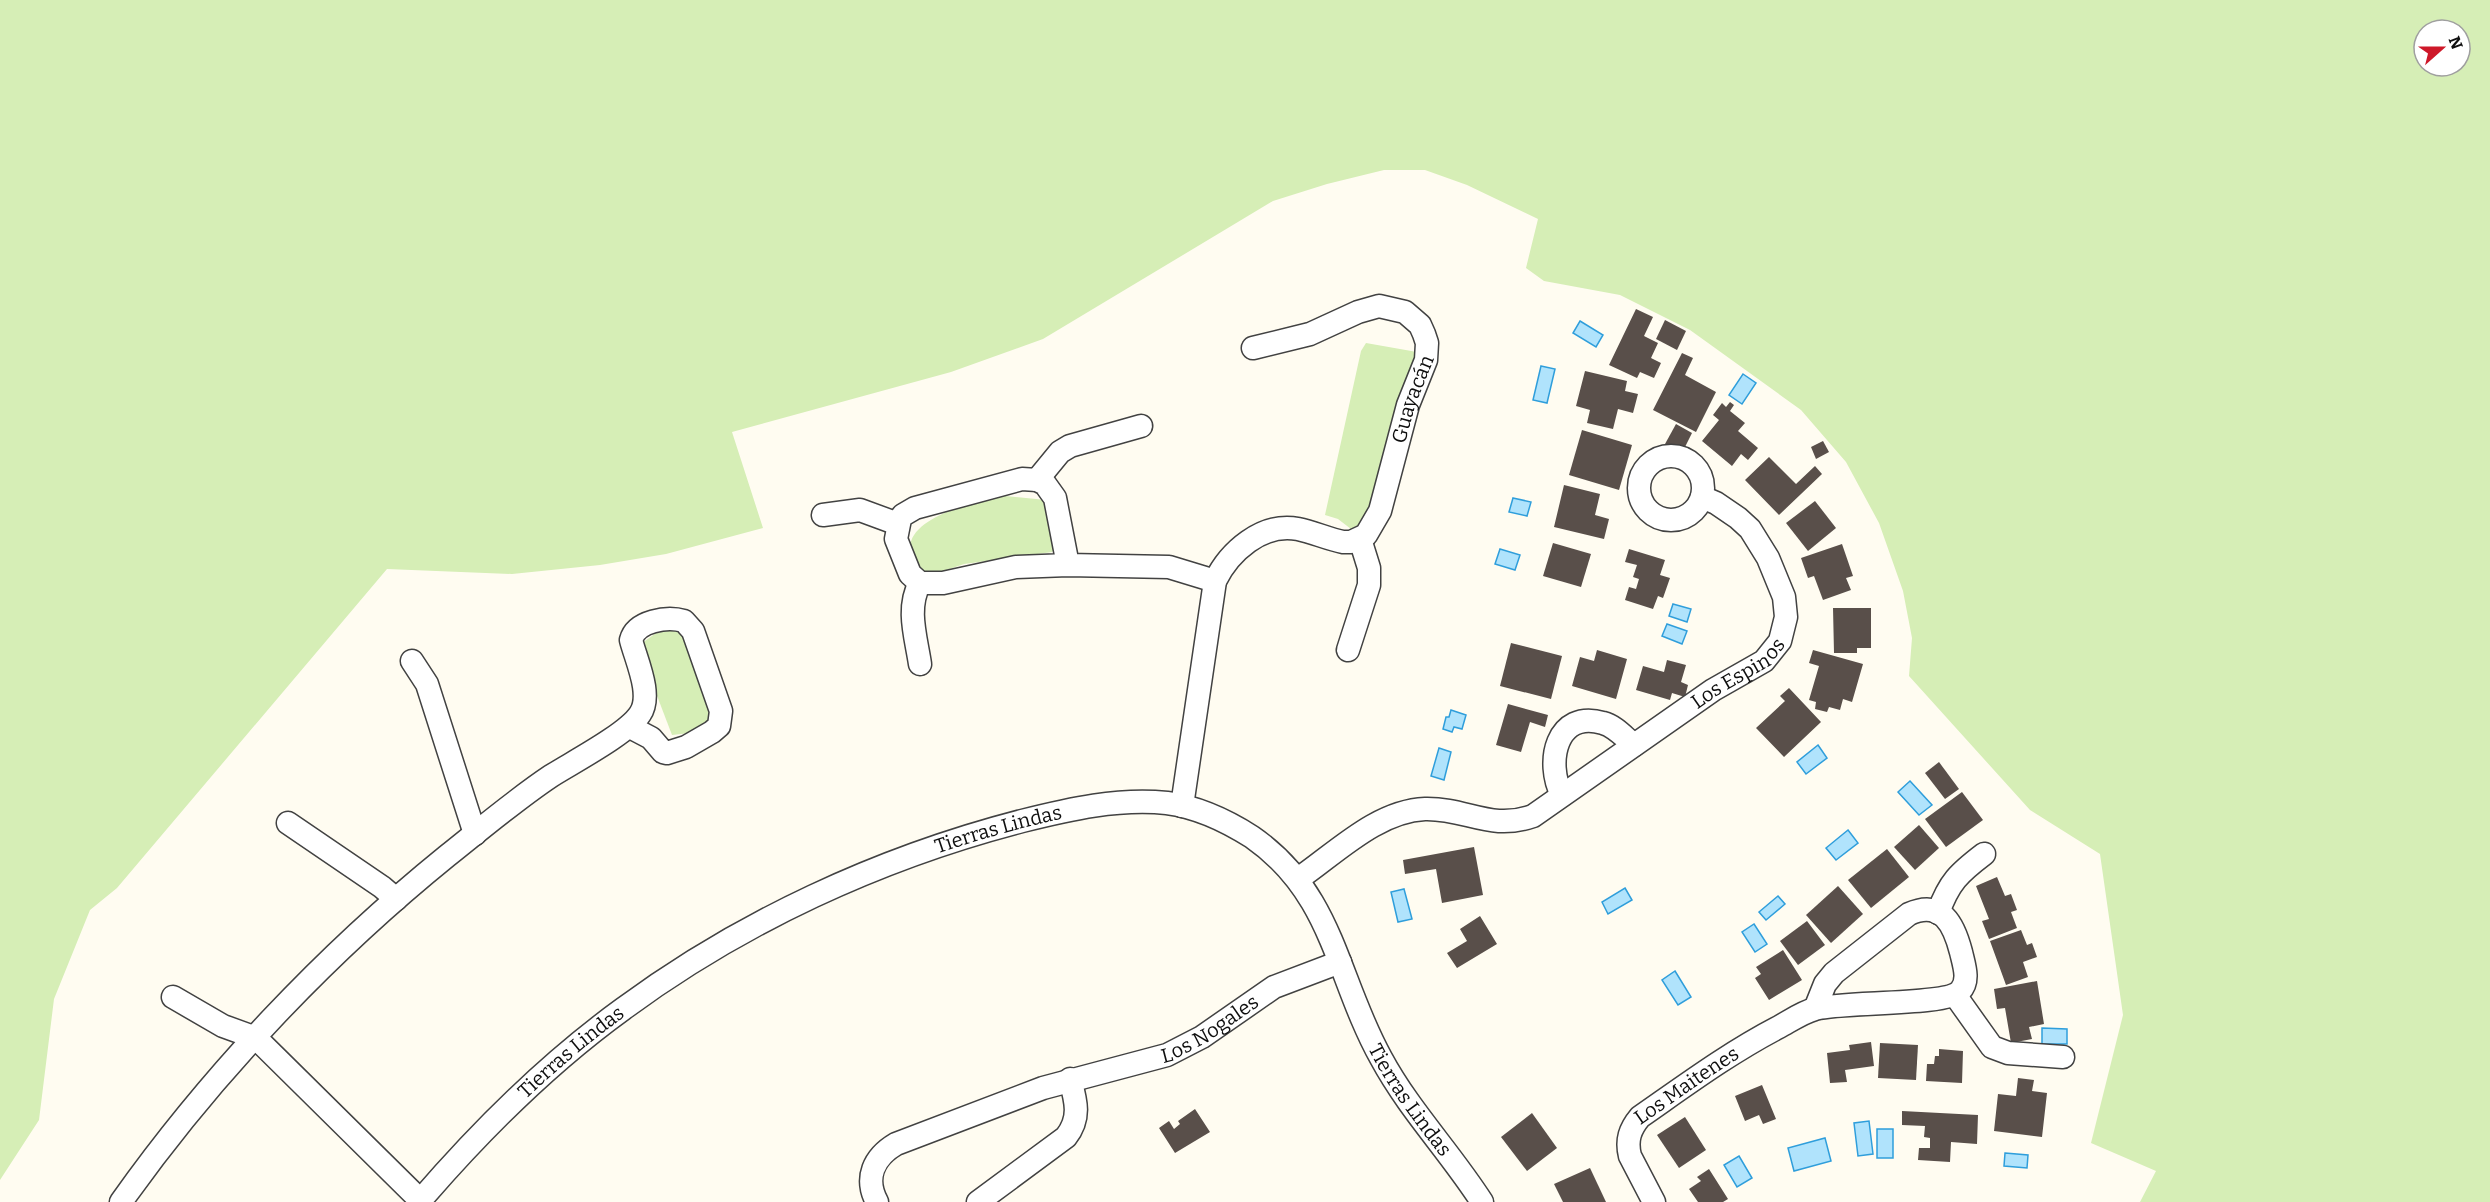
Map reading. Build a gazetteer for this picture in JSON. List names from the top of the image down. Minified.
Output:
{"streets":{"street":["Guayacán","Los Espinos","Tierras Lindas","Los Nogales","Los Maitenes"]},"crossings":[["Los Espinos","Tierras Lindas"],["Tierras Lindas","Los Nogales"]],"north":"right"}
